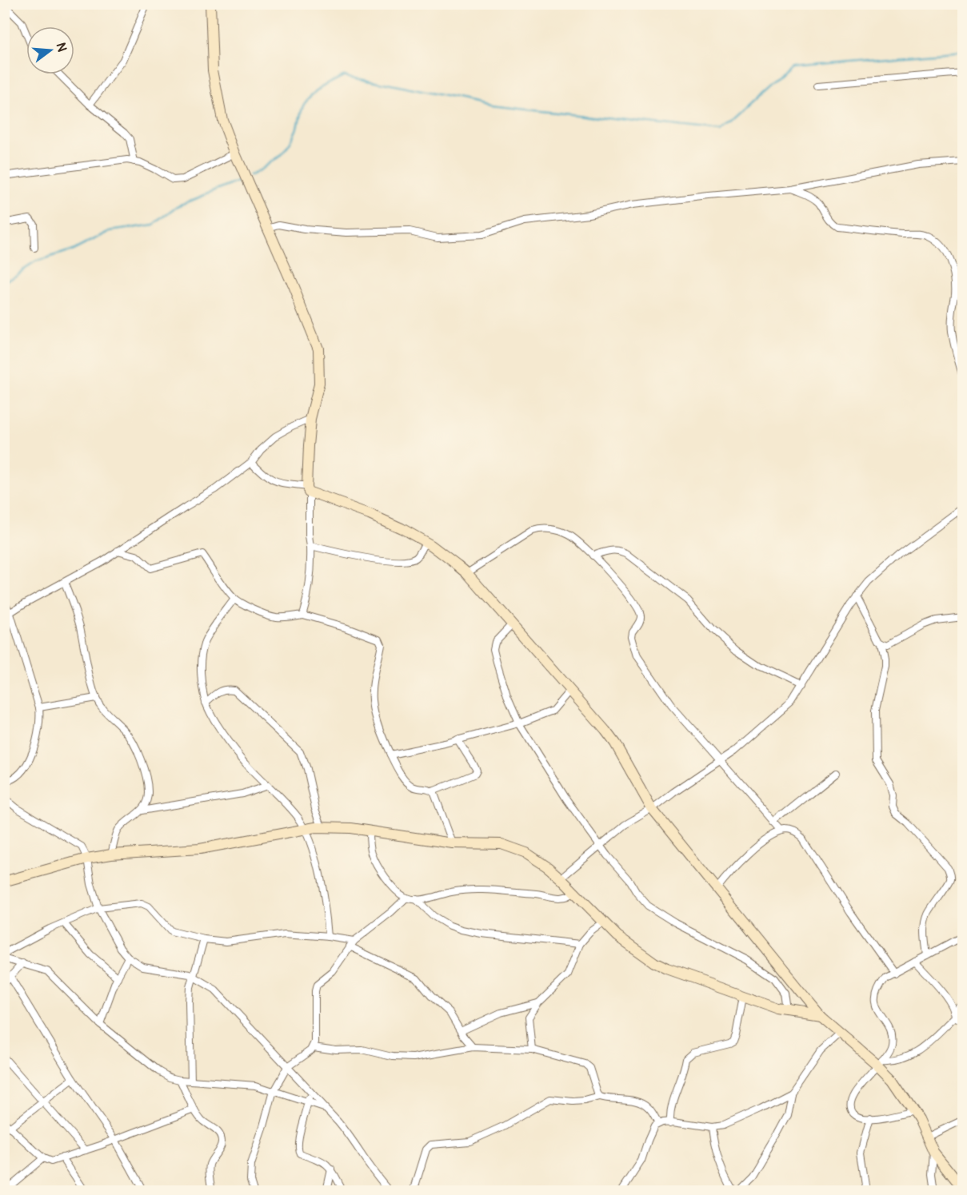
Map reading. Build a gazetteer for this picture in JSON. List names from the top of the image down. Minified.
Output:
{"north":"right"}
